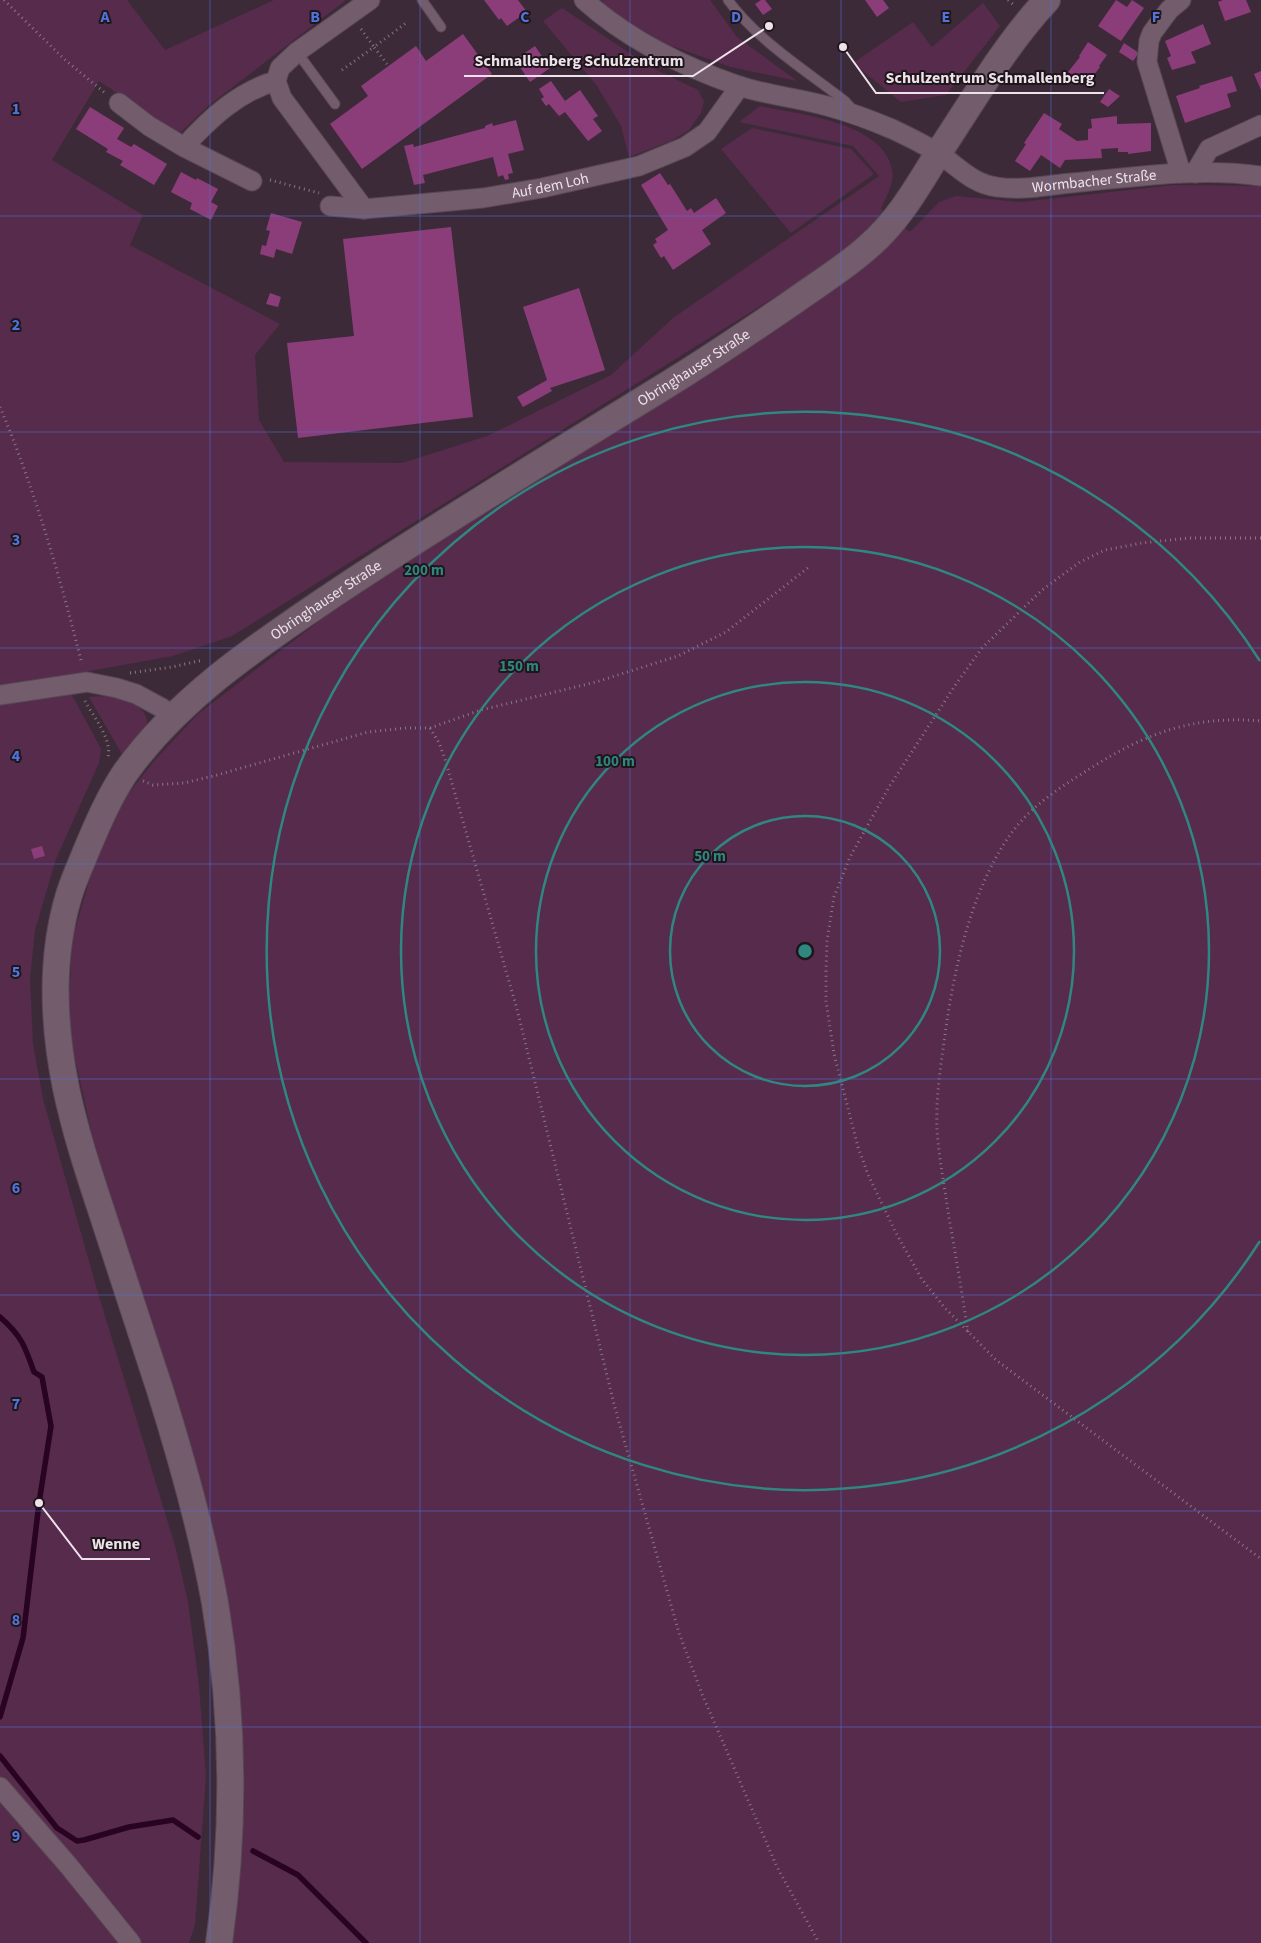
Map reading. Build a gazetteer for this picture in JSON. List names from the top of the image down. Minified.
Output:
{"streets":{"street":["Wormbacher Straße","Auf dem Loh","Obringhauser Straße"]},"crossings":[["Wormbacher Straße","Obringhauser Straße"]],"places":["Schmallenberg Schulzentrum","Schulzentrum Schmallenberg","Wenne"],"grid":{"columns":["A","B","C","D","E","F"],"rows":["1","2","3","4","5","6","7","8","9"]},"rings":["200 m","150 m","100 m","50 m"]}
